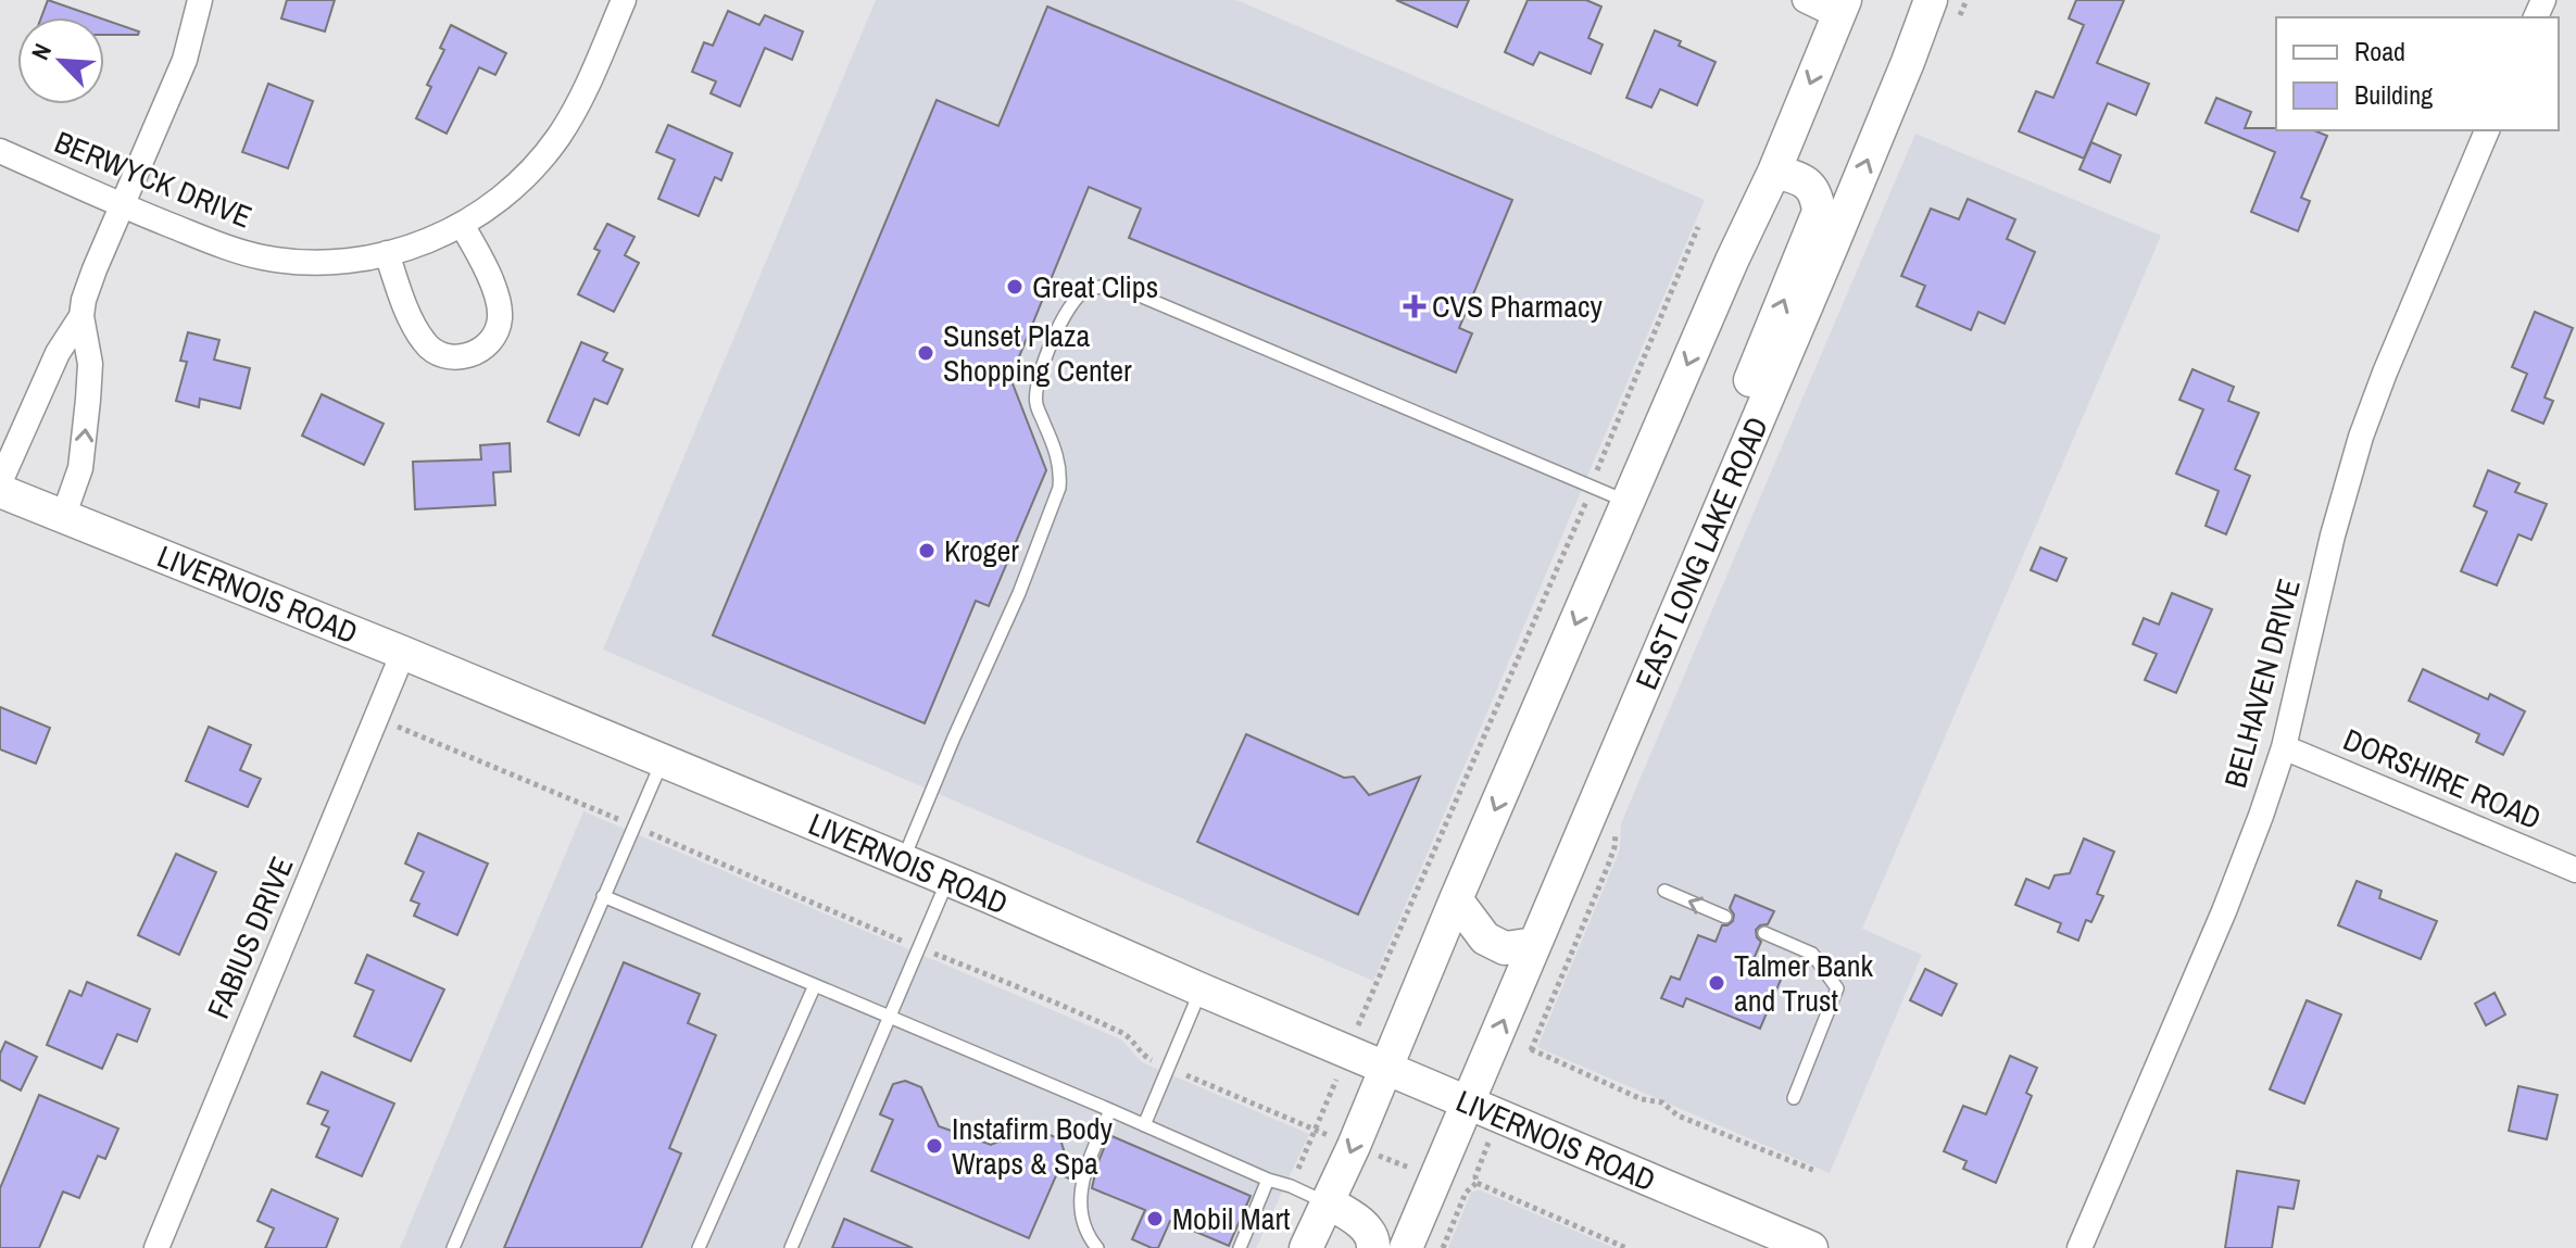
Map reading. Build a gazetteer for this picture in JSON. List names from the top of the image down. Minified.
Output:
{"streets":{"main road":["EAST LONG LAKE ROAD","LIVERNOIS ROAD"],"street":["BERWYCK DRIVE","BELHAVEN DRIVE","DORSHIRE ROAD","FABIUS DRIVE"]},"crossings":[["EAST LONG LAKE ROAD","LIVERNOIS ROAD"],["LIVERNOIS ROAD","FABIUS DRIVE"],["BELHAVEN DRIVE","DORSHIRE ROAD"]],"places":{"other":["Great Clips","Sunset Plaza Shopping Center","Kroger","Talmer Bank and Trust","Instafirm Body Wraps & Spa","Mobil Mart"],"health":["CVS Pharmacy"]},"legend":["Road","Building"],"north":"top left"}
